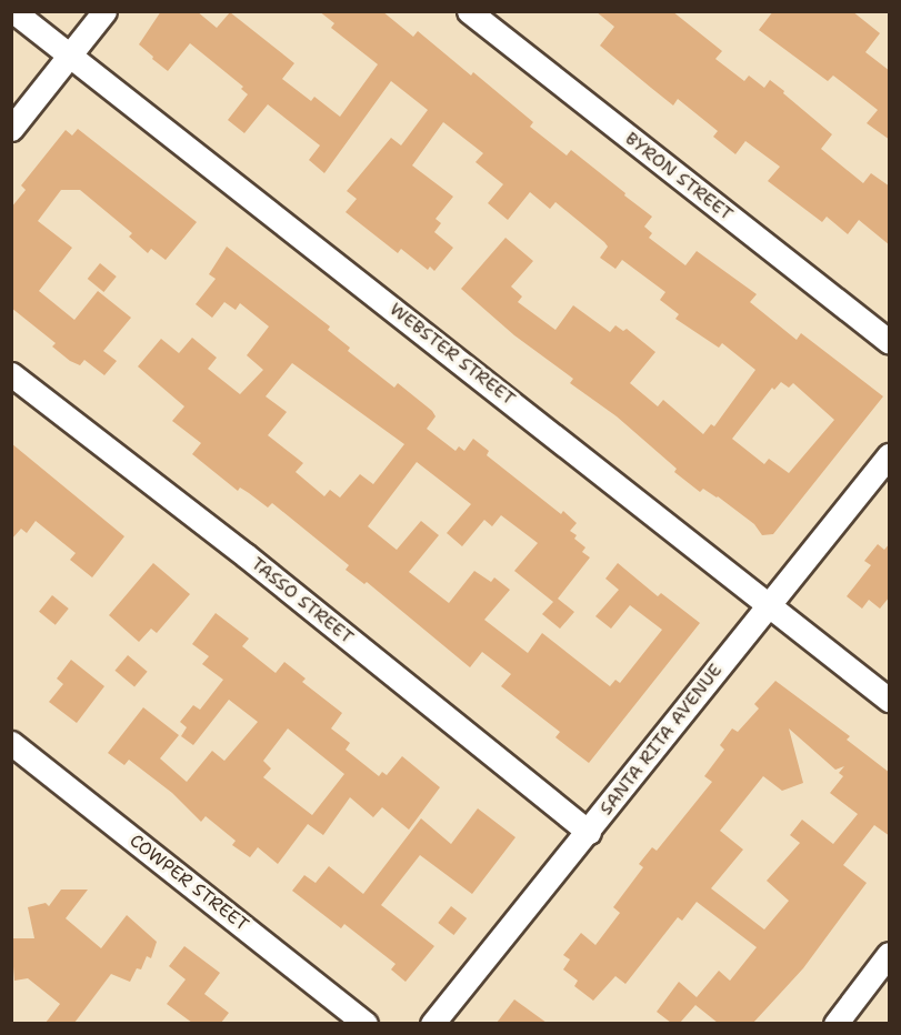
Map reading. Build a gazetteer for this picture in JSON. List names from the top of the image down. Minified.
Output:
{"streets":{"street":["BYRON STREET","WEBSTER STREET","TASSO STREET","SANTA RITA AVENUE","COWPER STREET"]},"crossings":[["WEBSTER STREET","SANTA RITA AVENUE"],["TASSO STREET","SANTA RITA AVENUE"]]}
